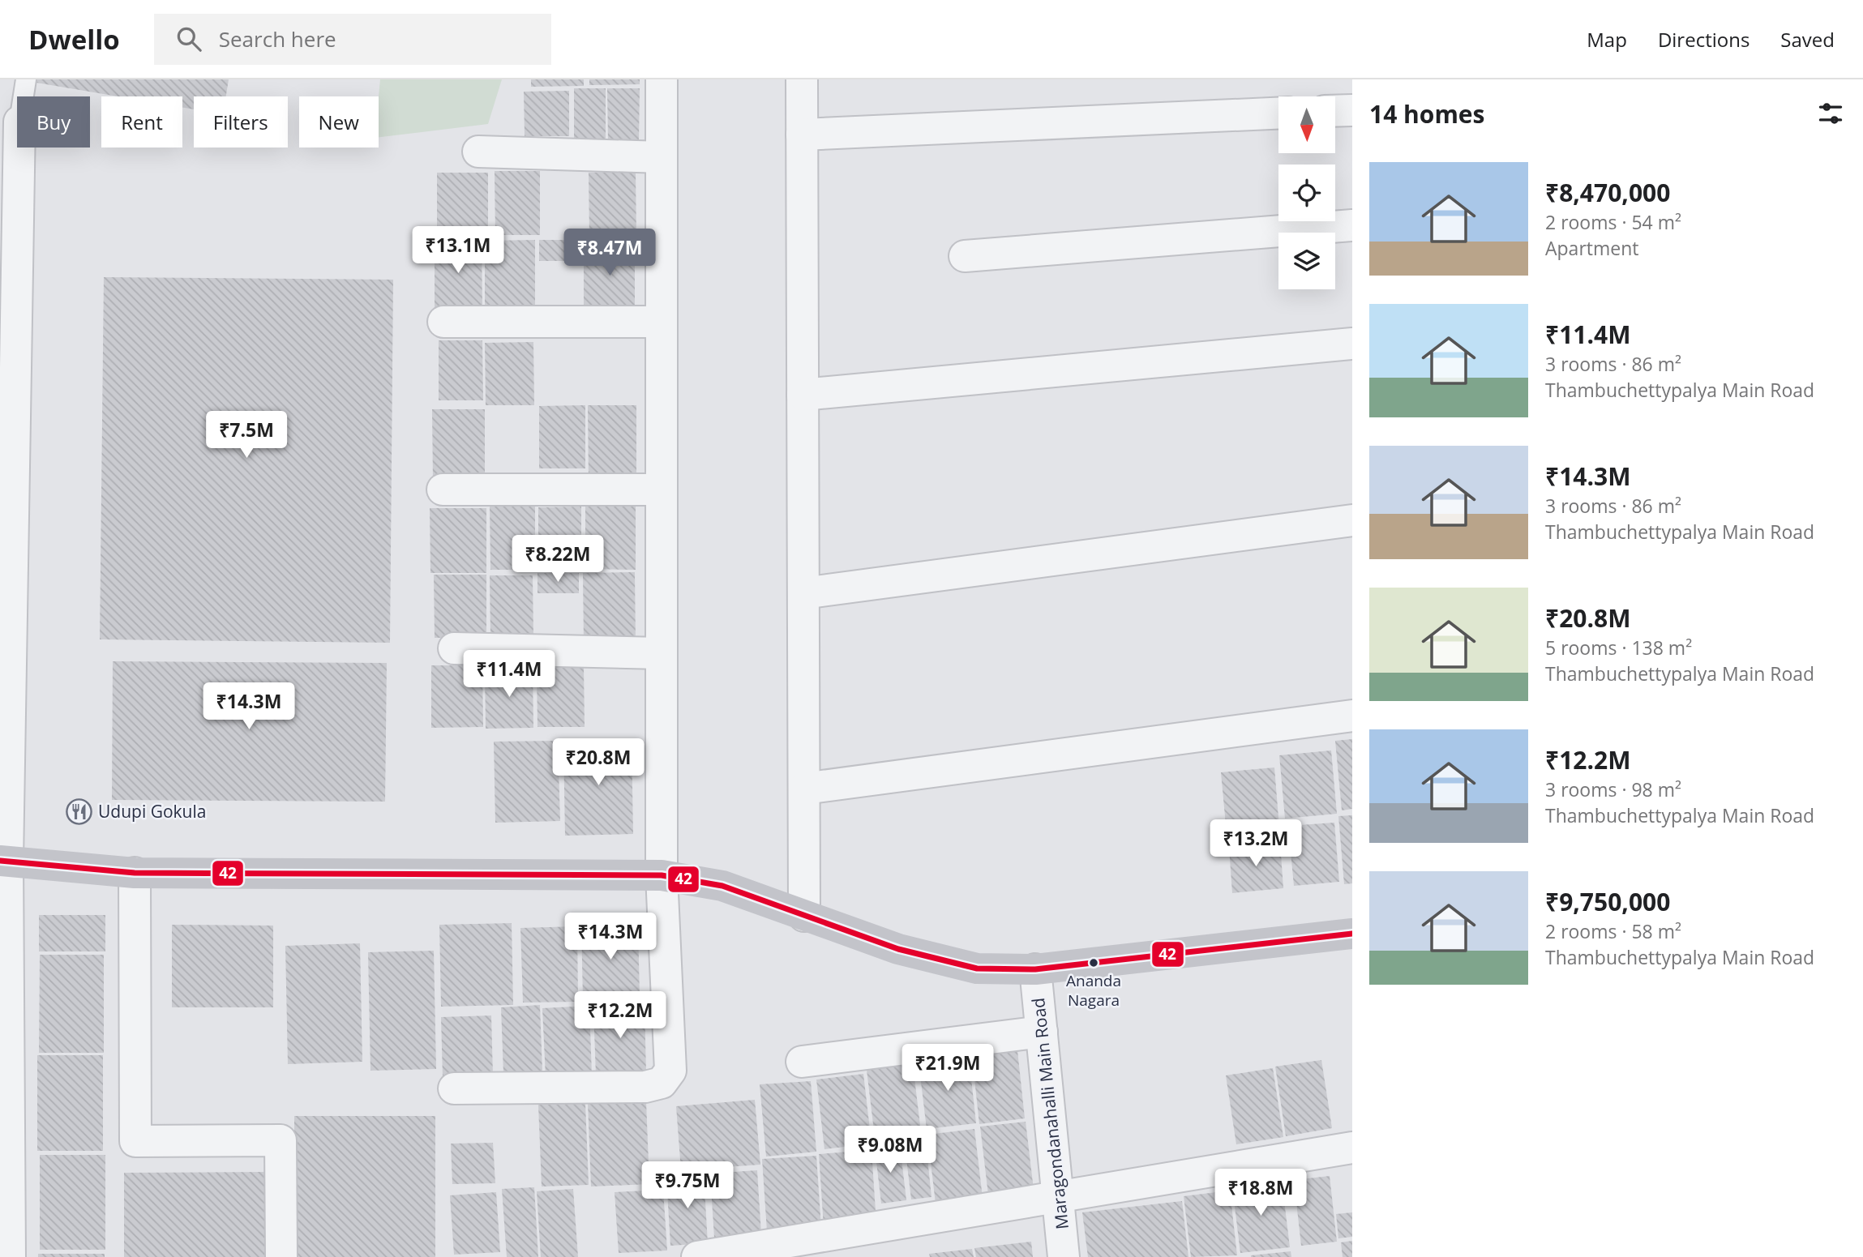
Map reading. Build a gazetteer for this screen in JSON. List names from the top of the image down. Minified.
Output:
{"streets":{"street":["Maragondanahalli Main Road"]},"places":{"restaurant":["Udupi Gokula"],"other":["Ananda Nagara"]},"lines":["transit line 42"],"north":"bottom","page":{"header":"Dwello","search":"Search here","nav":["Map","Directions","Saved"],"heading":"14 homes","chip":["Buy","Rent","Filters","New"],"list":[{"name":"₹8,470,000","note":"2 rooms · 54 m² · Apartment"},{"name":"₹11.4M","note":"3 rooms · 86 m² · Thambuchettypalya Main Road"},{"name":"₹14.3M","note":"3 rooms · 86 m² · Thambuchettypalya Main Road"},{"name":"₹20.8M","note":"5 rooms · 138 m² · Thambuchettypalya Main Road"},{"name":"₹12.2M","note":"3 rooms · 98 m² · Thambuchettypalya Main Road"},{"name":"₹9,750,000","note":"2 rooms · 58 m² · Thambuchettypalya Main Road"}],"price":["₹13.1M","₹8.47M","₹7.5M","₹8.22M","₹11.4M","₹14.3M","₹20.8M","₹13.2M","₹14.3M","₹12.2M","₹21.9M","₹9.08M","₹9.75M","₹18.8M"]}}
